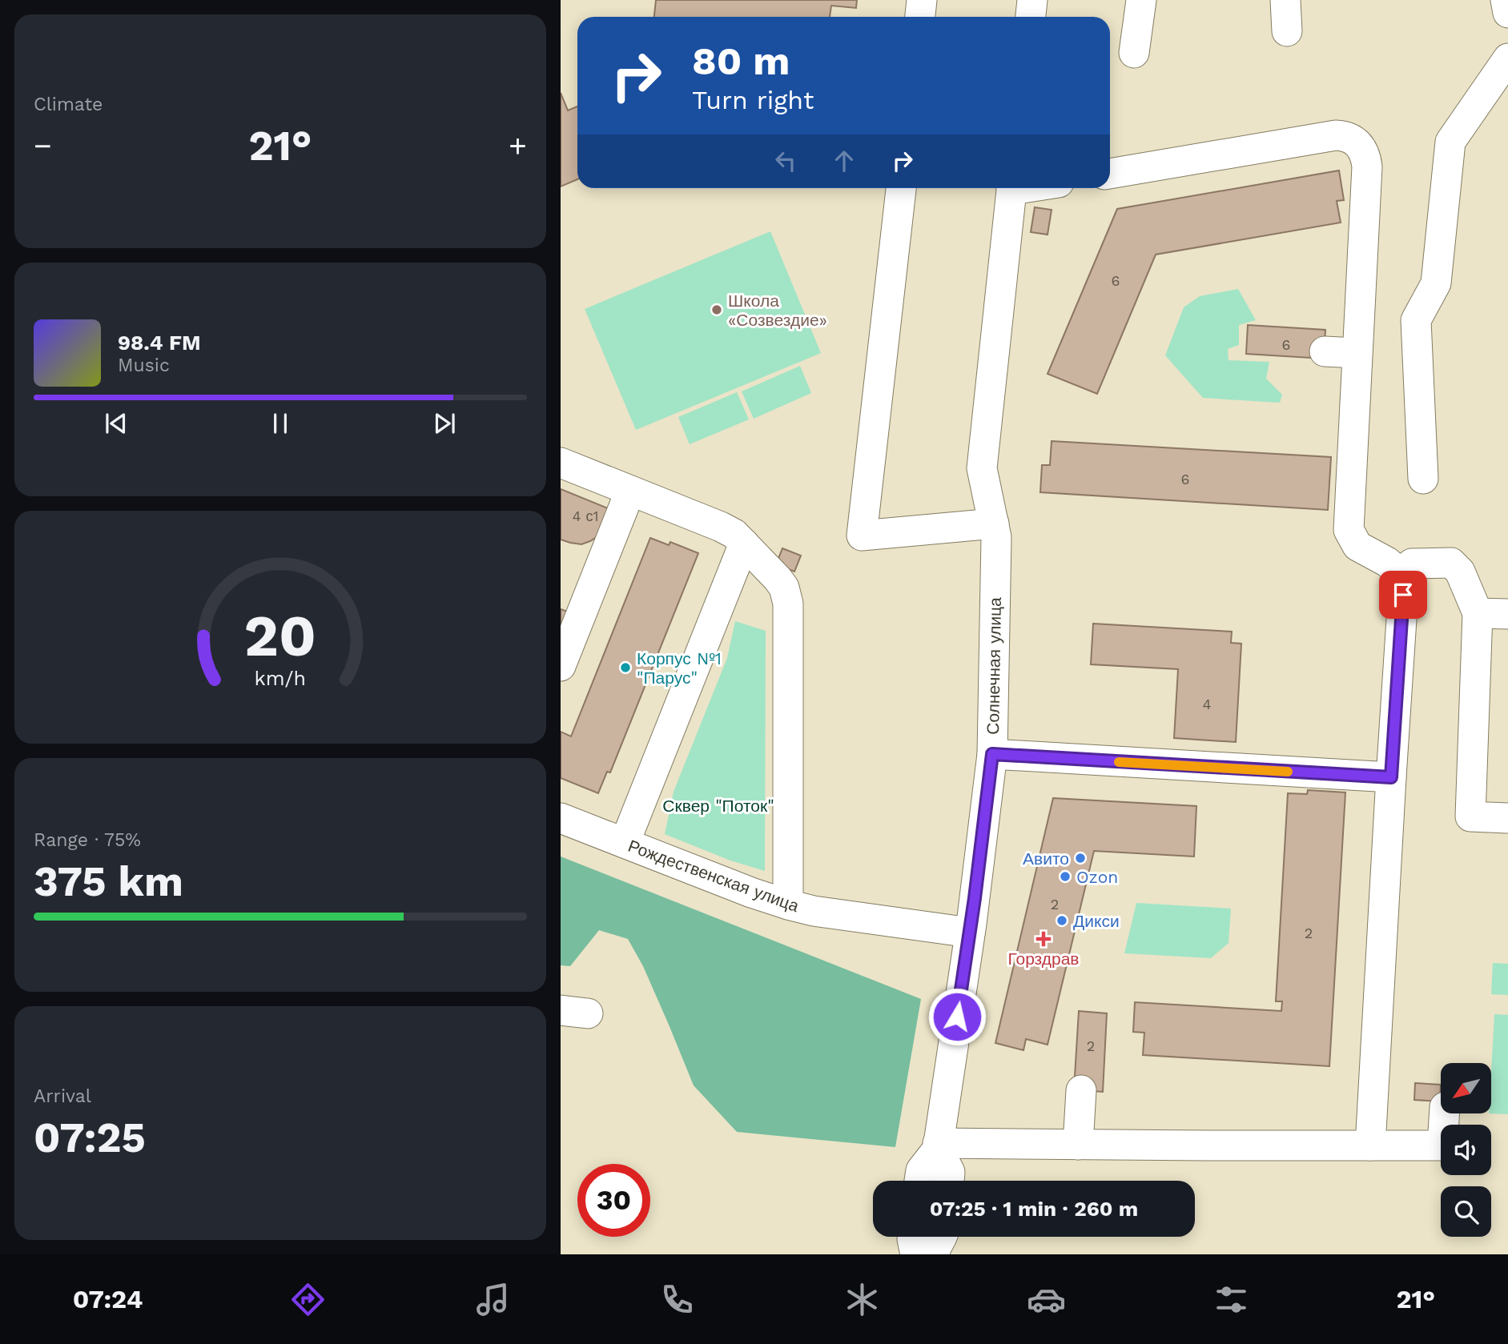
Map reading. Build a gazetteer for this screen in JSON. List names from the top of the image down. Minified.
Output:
{"streets":{"street":["Солнечная улица","Рождественская улица"]},"crossings":[["Солнечная улица","Рождественская улица"]],"parks":["Сквер \"Поток\""],"places":{"other":["Школа «Созвездие»","Корпус №1 \"Парус\"","Авито","Ozon","Дикси"],"health":["Горздрав"]},"house_numbers":["6","6","6","4 с1","4","2","2","2"],"north":"bottom left","page":{"tile":["Climate",["Range · 75%","375 km"],["Arrival","07:25"]],"turn":["80 m","Turn right"],"heat":["−","21°","+"],"song":["98.4 FM","Music"],"limit":"30","trip":"07:25 · 1 min · 260 m","tabs":["07:24","21°"],"gauge":["20","km/h"]}}
